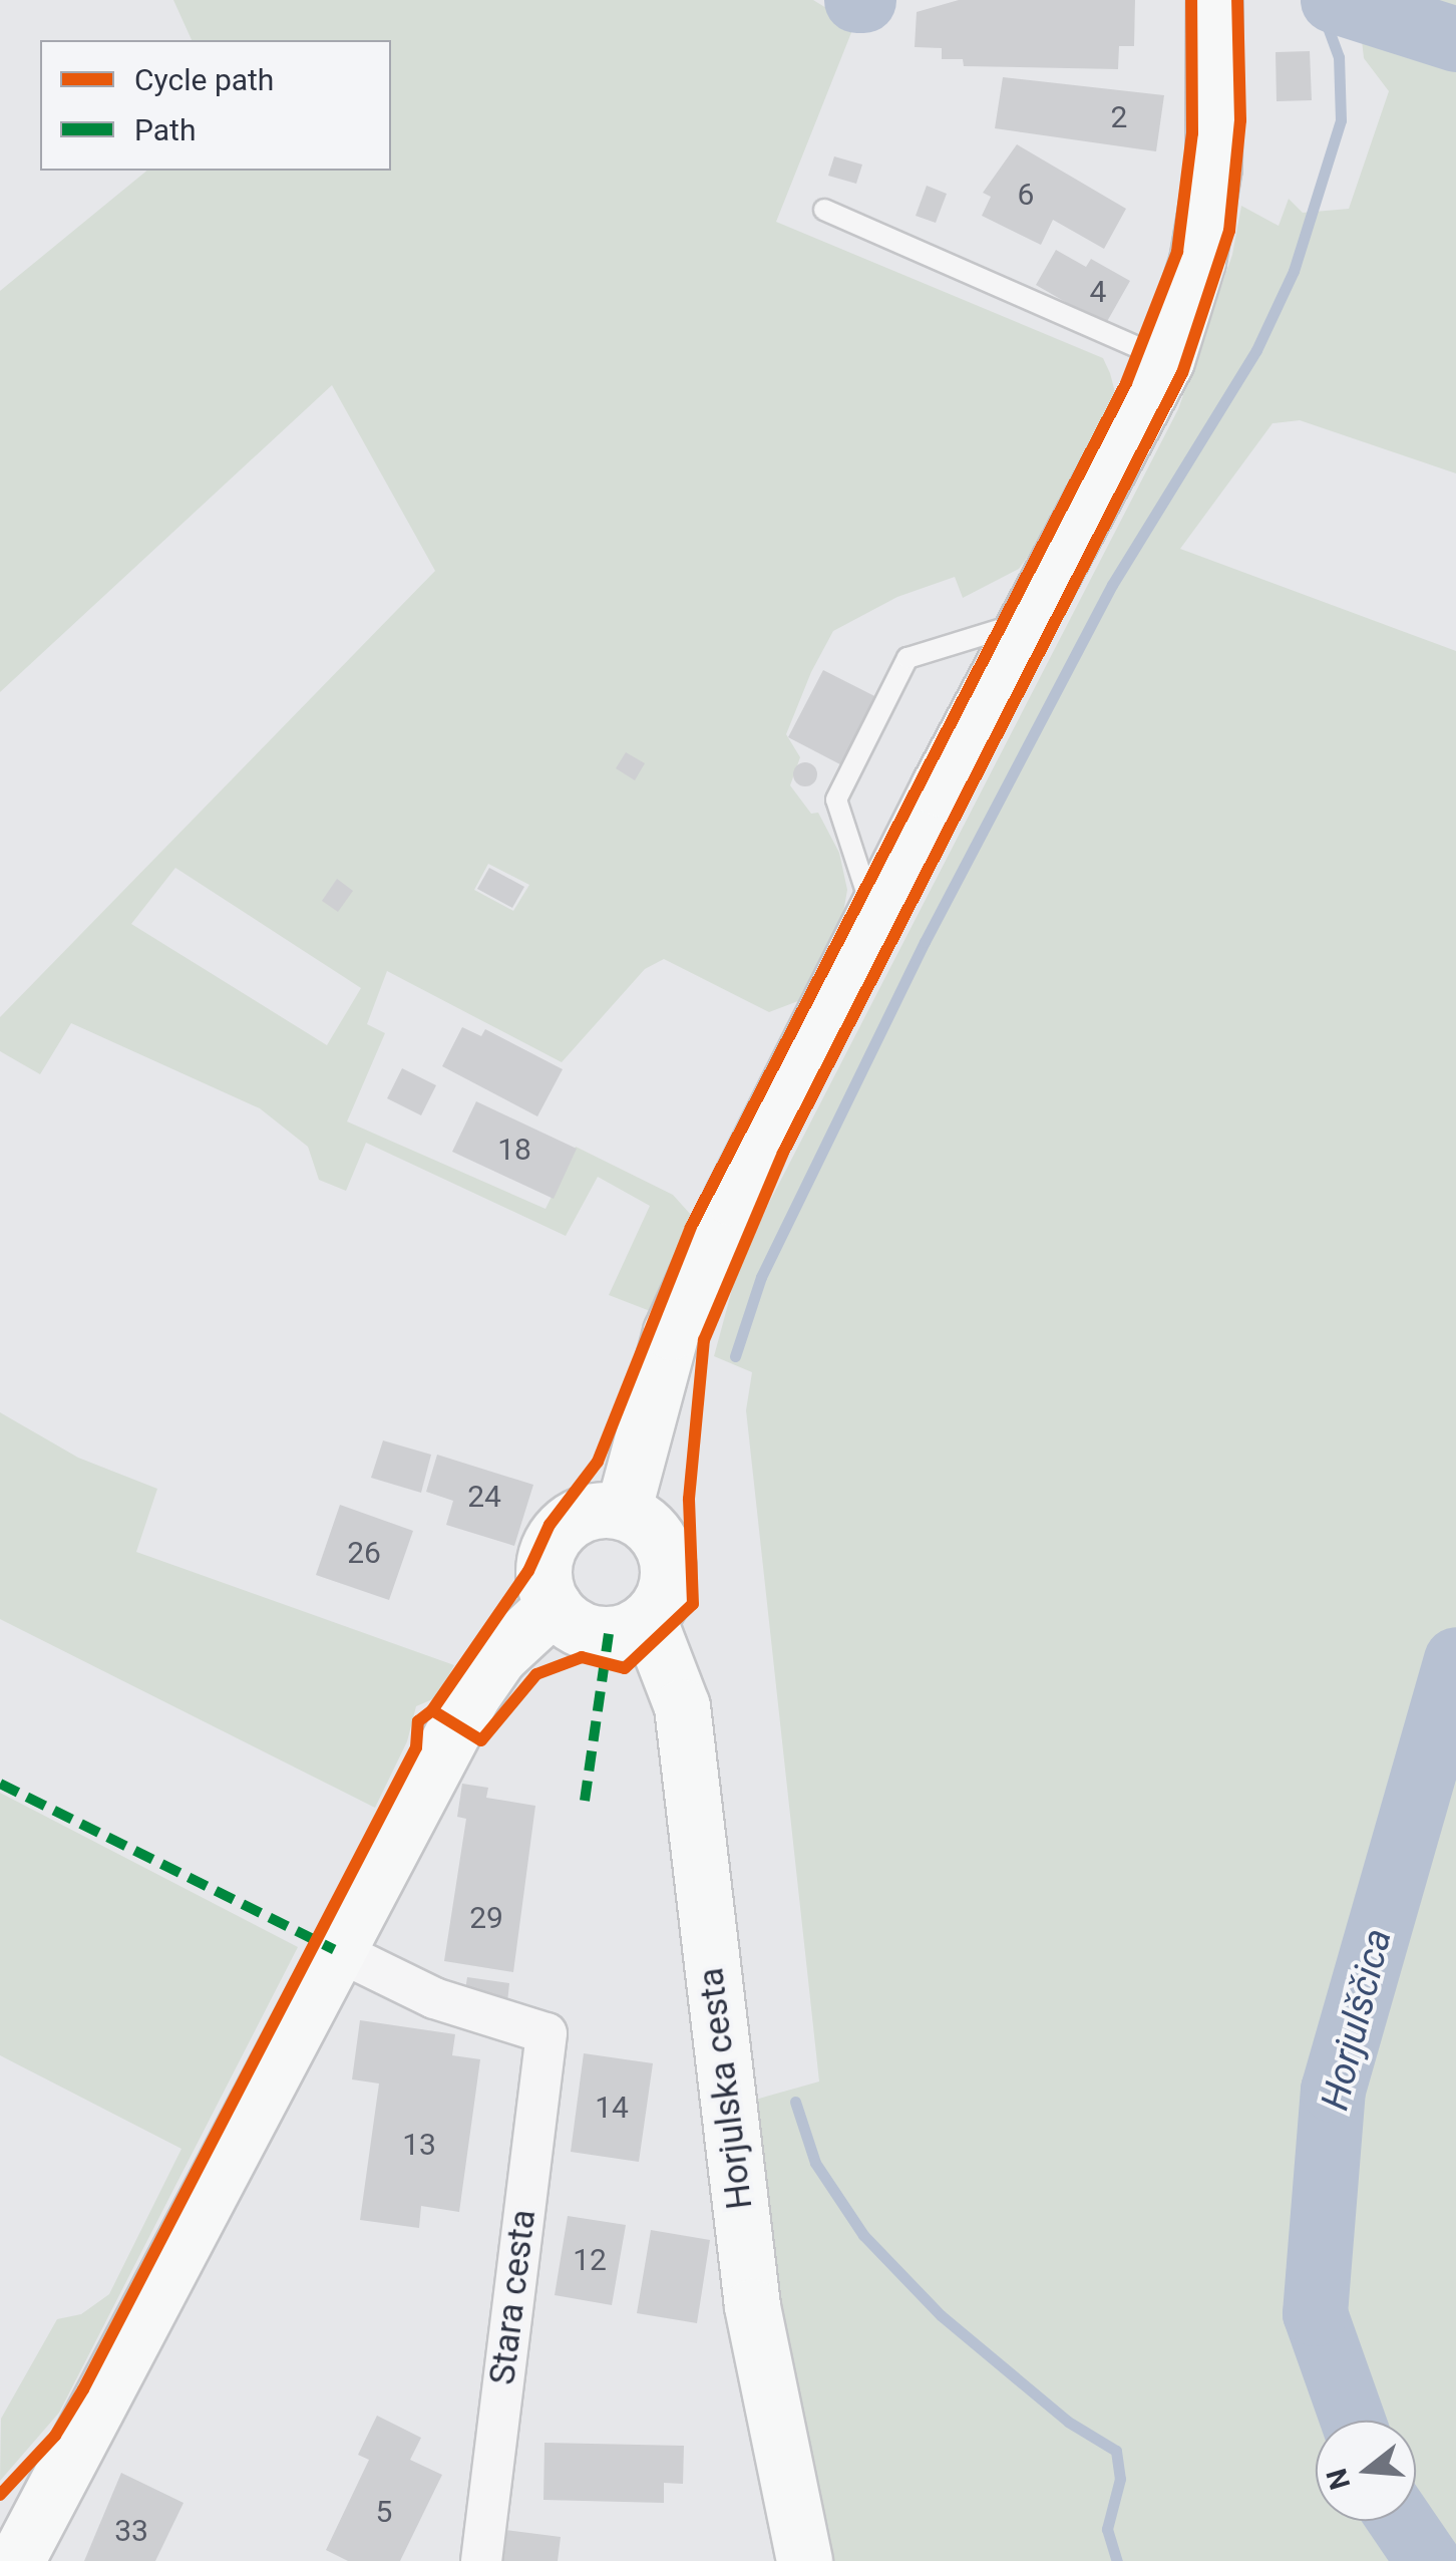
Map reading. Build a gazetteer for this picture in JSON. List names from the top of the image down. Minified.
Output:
{"streets":{"street":["Horjulska cesta","Stara cesta"]},"water":["Horjulščica"],"house_numbers":["2","6","4","18","24","26","29","14","13","12","5","33"],"legend":["Cycle path","Path"],"north":"left"}
